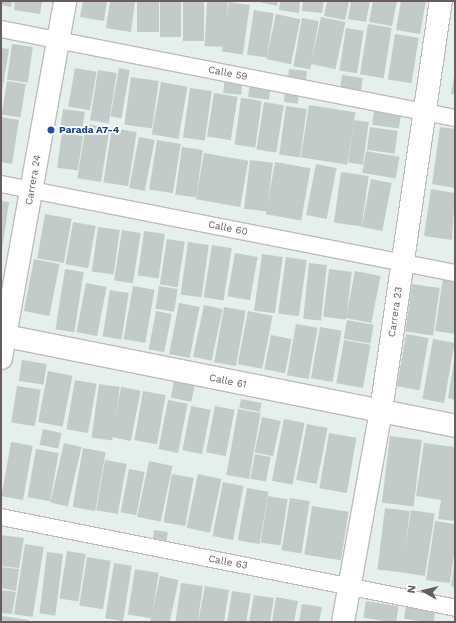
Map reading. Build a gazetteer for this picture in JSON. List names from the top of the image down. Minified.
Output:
{"streets":{"street":["Calle 59","Carrera 24","Calle 60","Carrera 23","Calle 61","Calle 63"]},"crossings":[["Calle 59","Carrera 24"],["Calle 59","Carrera 23"],["Carrera 24","Calle 60"],["Carrera 24","Calle 61"],["Calle 60","Carrera 23"],["Carrera 23","Calle 61"],["Carrera 23","Calle 63"]],"places":["Parada A7-4"],"north":"left"}
